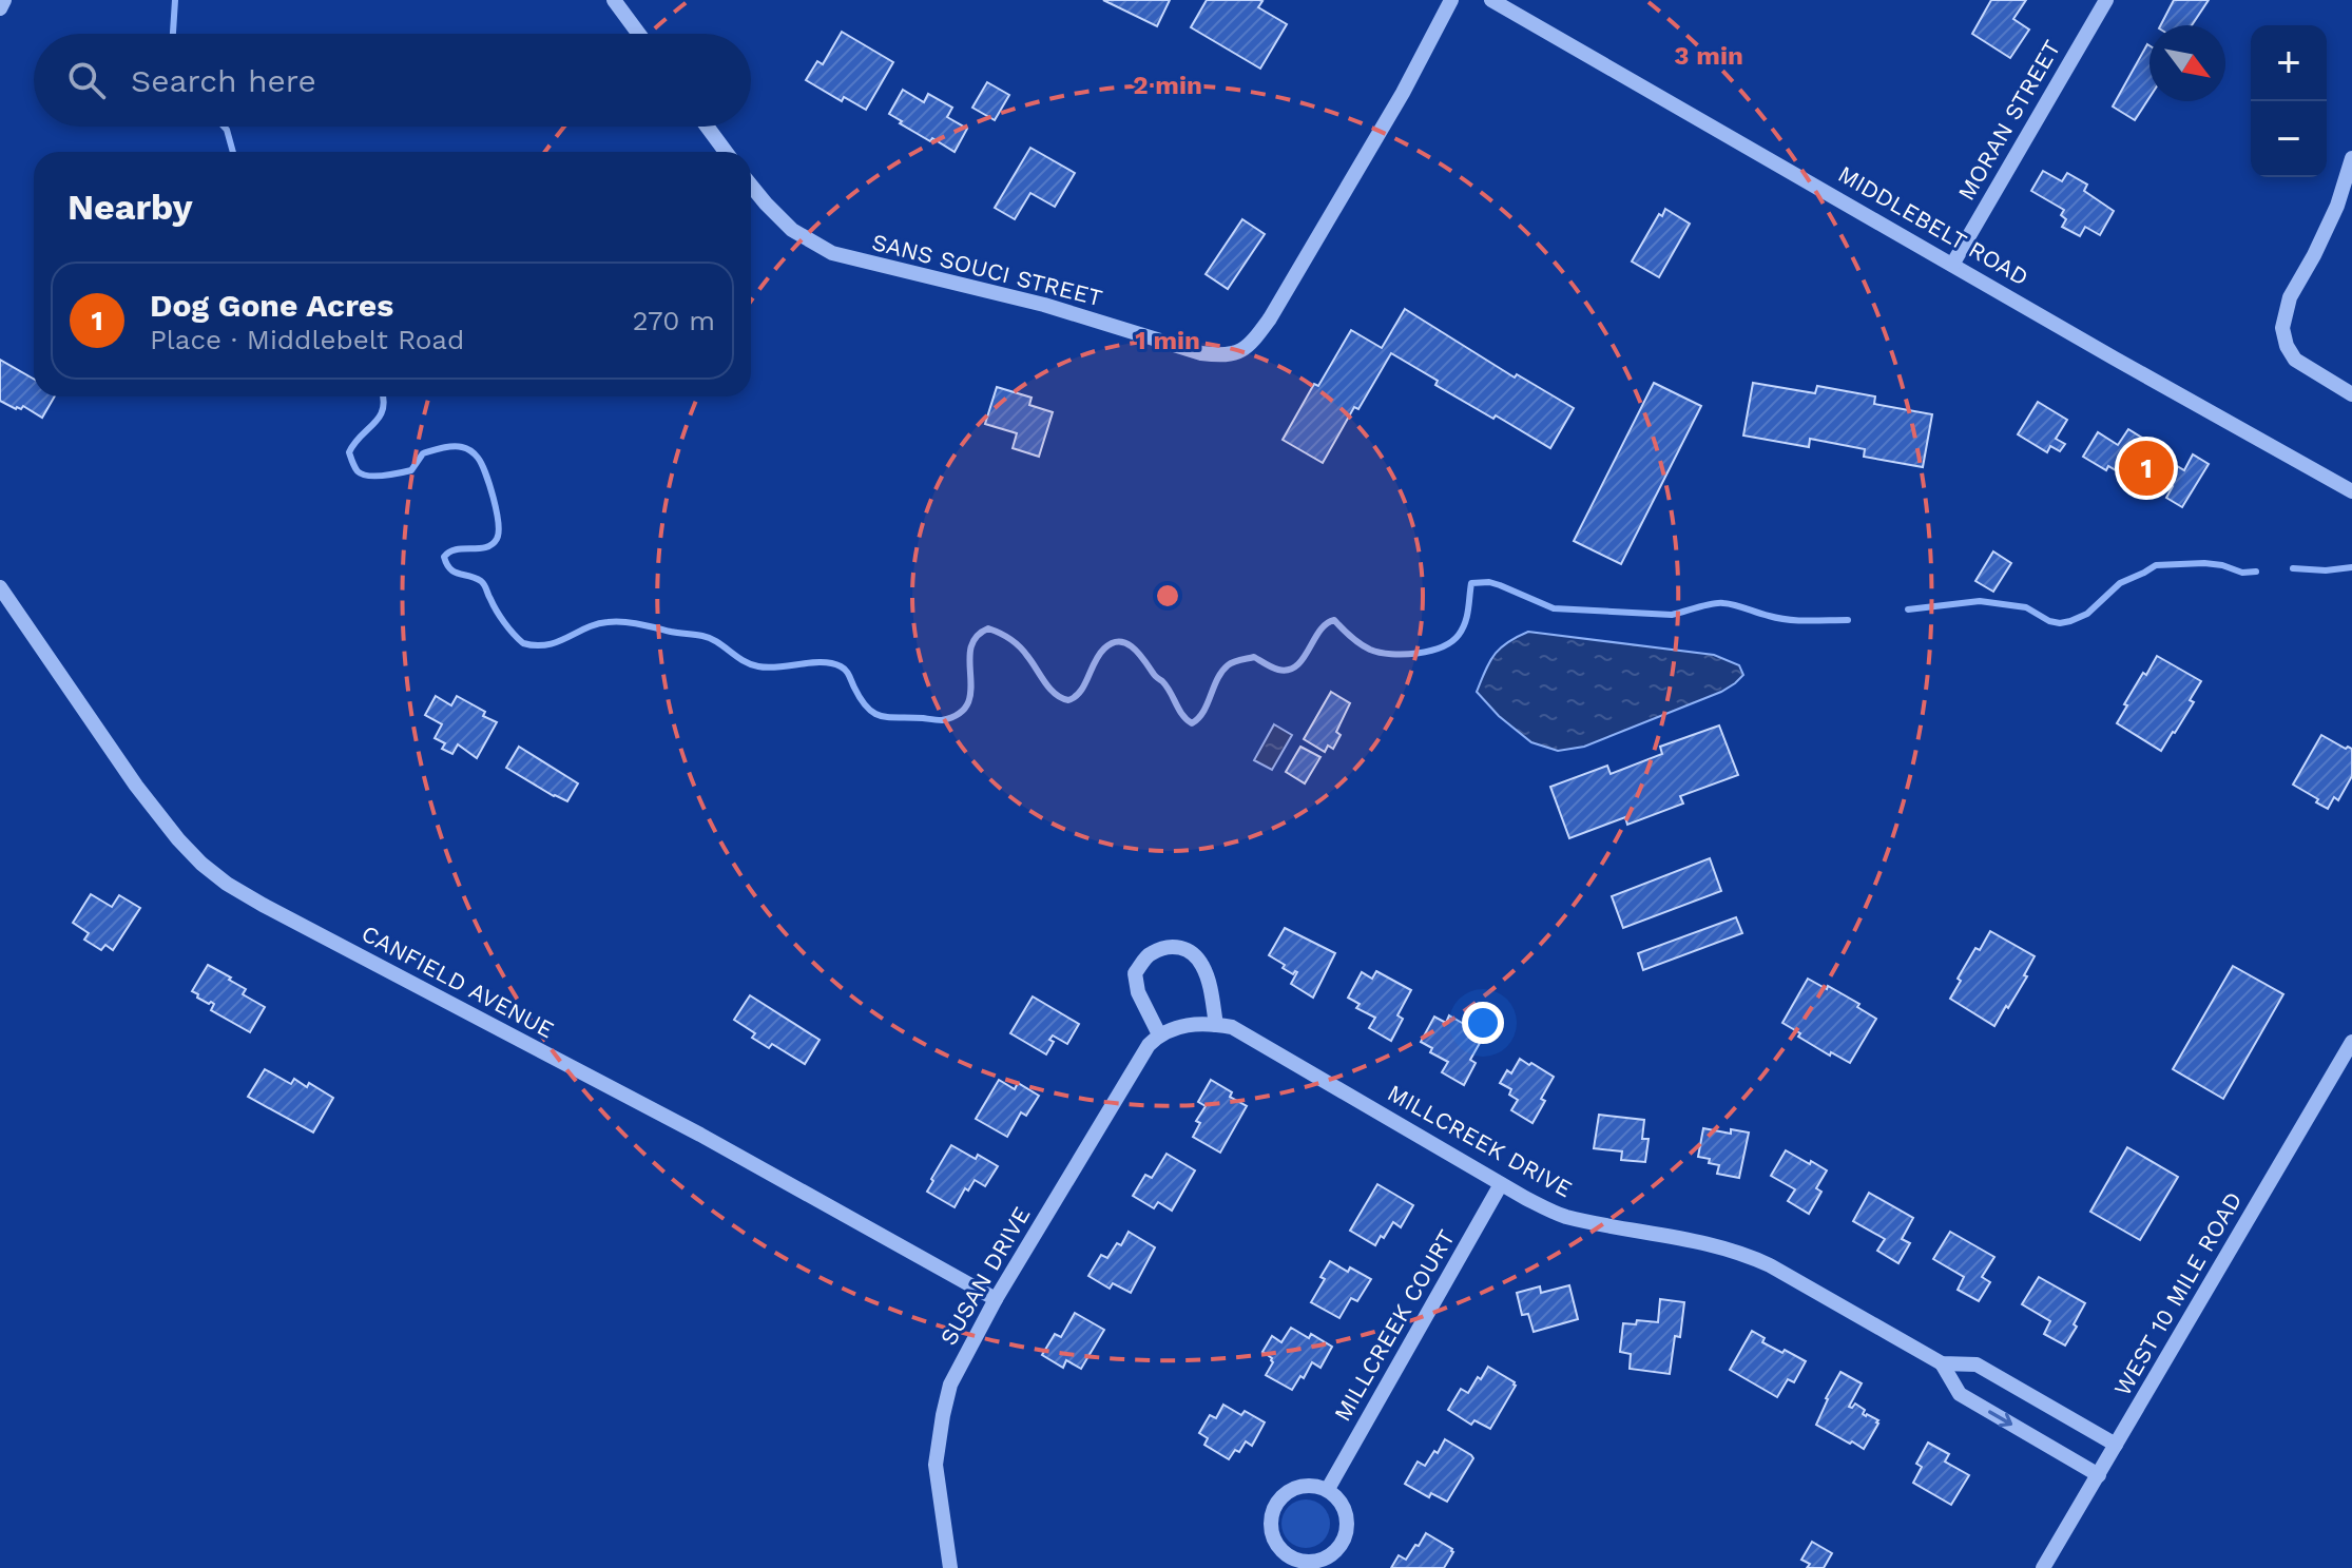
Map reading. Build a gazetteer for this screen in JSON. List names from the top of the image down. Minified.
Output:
{"streets":{"street":["MORAN STREET","MIDDLEBELT ROAD","SANS SOUCI STREET","CANFIELD AVENUE","MILLCREEK DRIVE","SUSAN DRIVE","WEST 10 MILE ROAD","MILLCREEK COURT"]},"crossings":[["MORAN STREET","MIDDLEBELT ROAD"],["CANFIELD AVENUE","SUSAN DRIVE"],["MILLCREEK DRIVE","SUSAN DRIVE"],["MILLCREEK DRIVE","WEST 10 MILE ROAD"],["MILLCREEK DRIVE","MILLCREEK COURT"]],"north":"bottom right","page":{"map_buttons":["+","−"],"search":"Search here","heading":"Nearby","list":[{"mark":"1","name":"Dog Gone Acres","note":"Place · Middlebelt Road","value":"270 m"}],"pins":"1"},"rings":["3 min","2 min","1 min"]}
